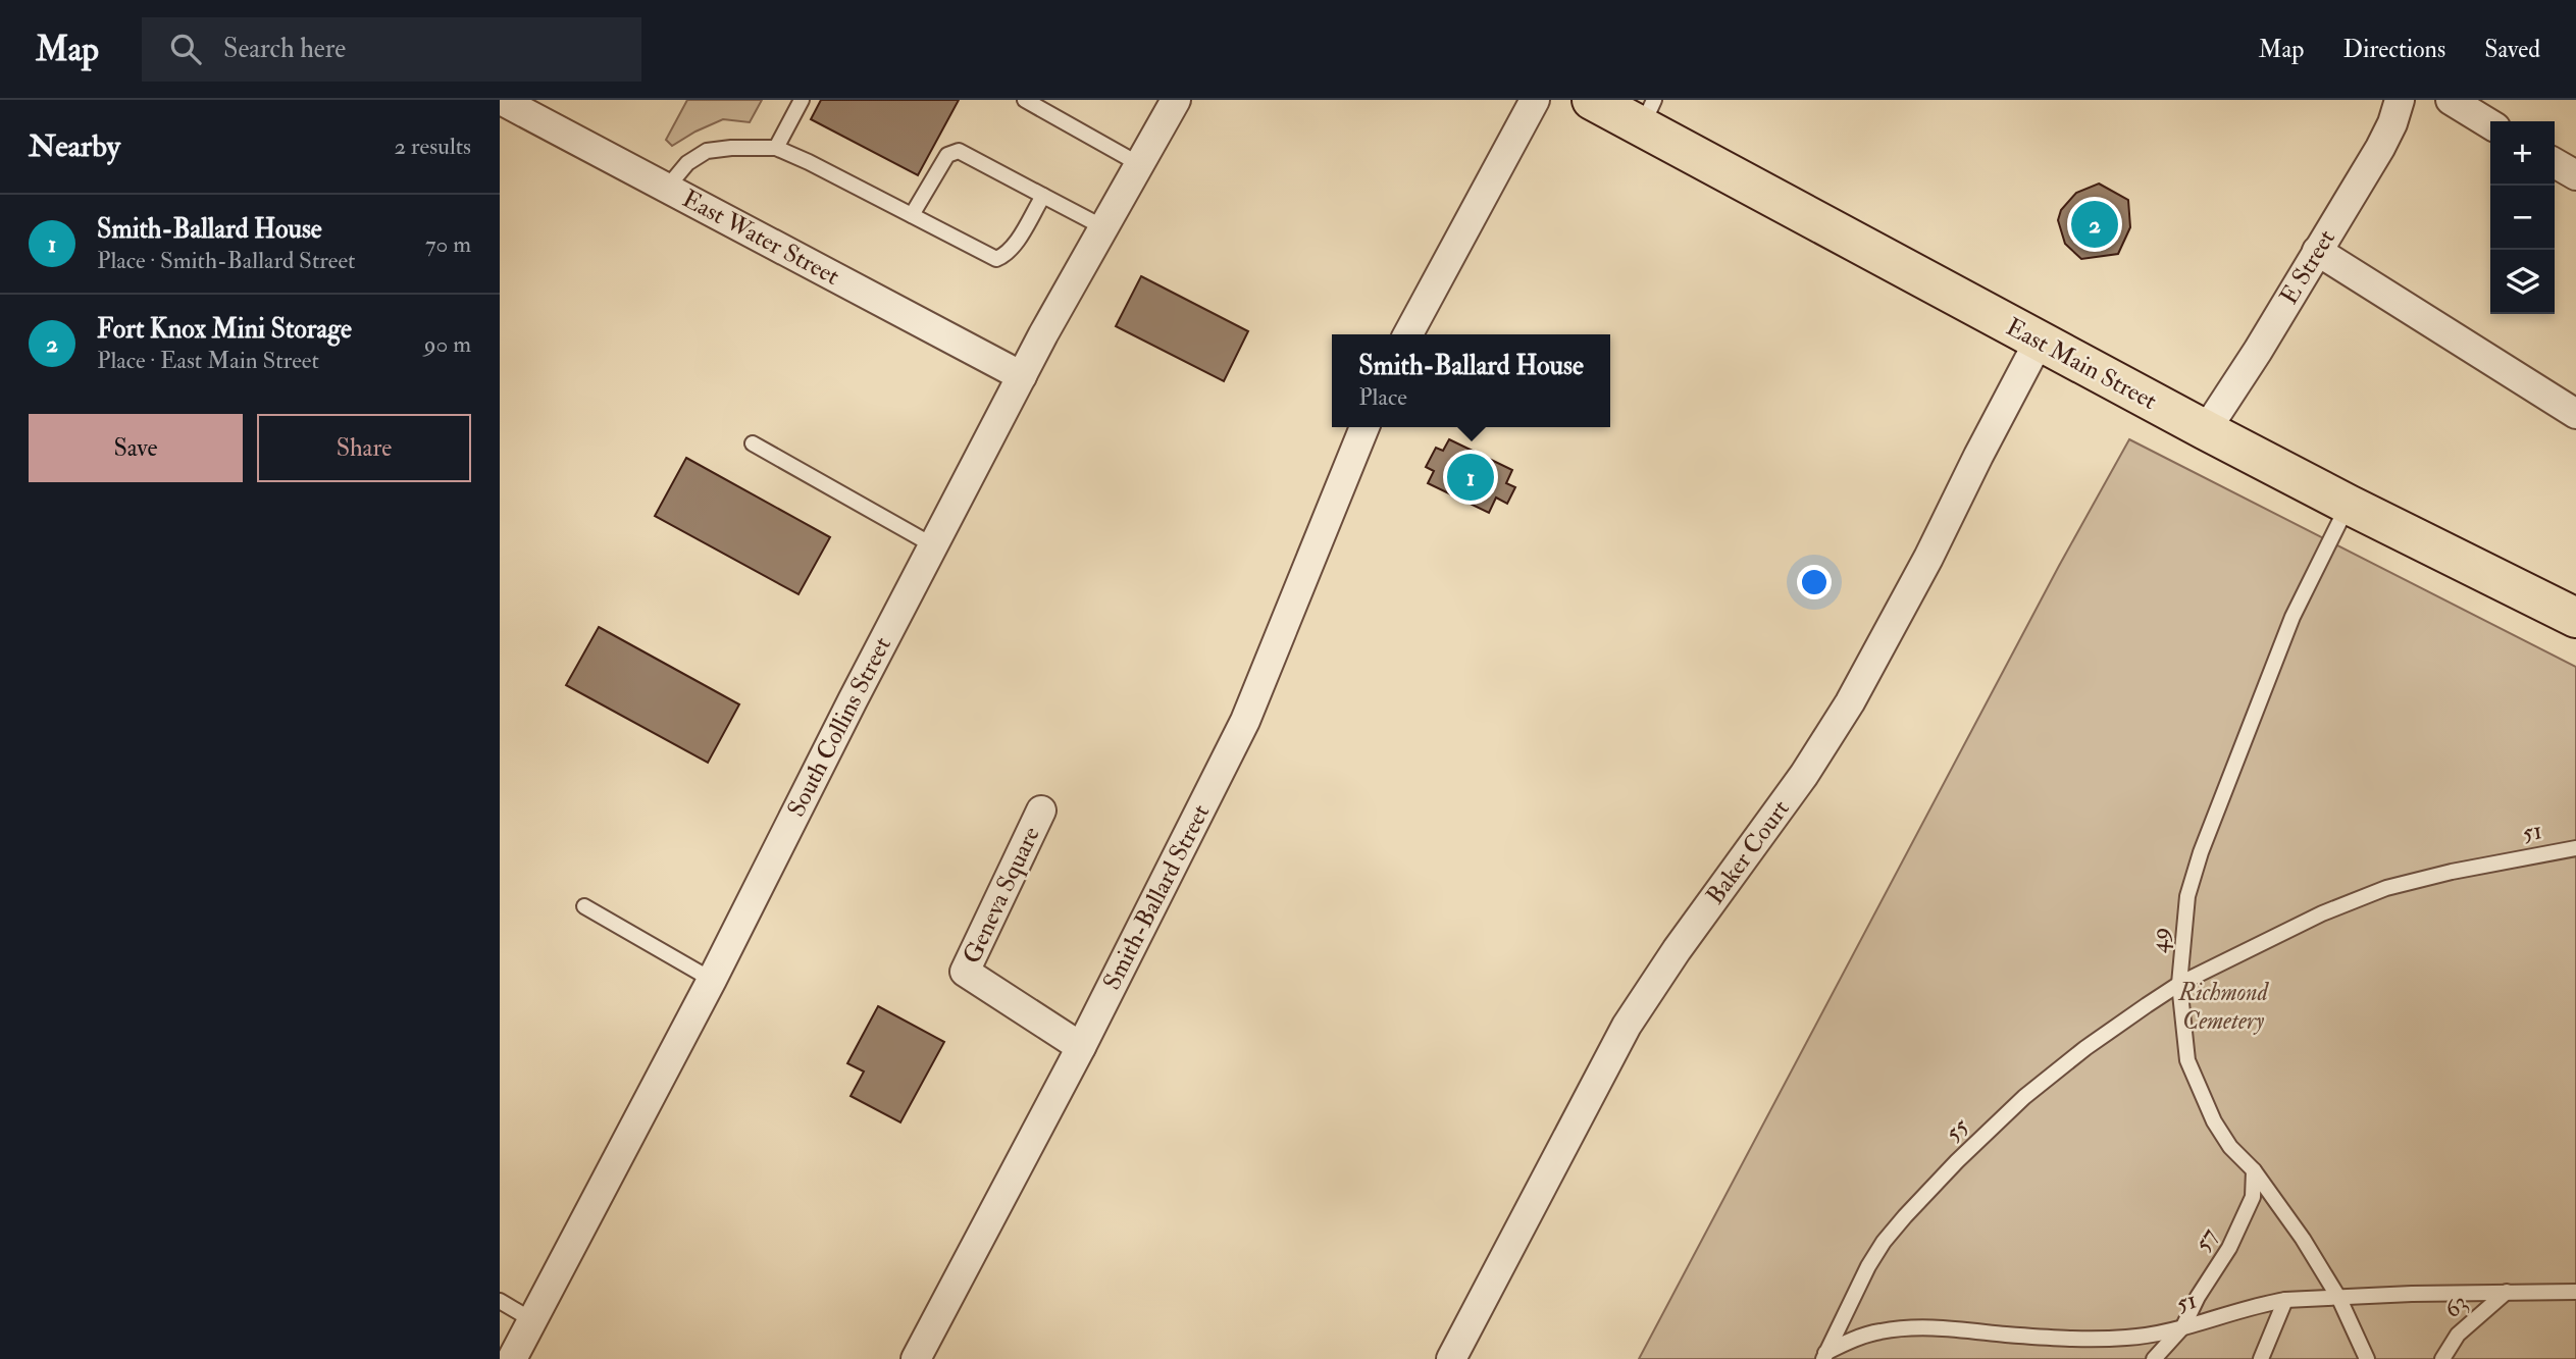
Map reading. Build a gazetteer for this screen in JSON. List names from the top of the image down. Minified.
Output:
{"streets":{"main road":["East Main Street"],"street":["East Water Street","E Street","South Collins Street","Baker Court","Geneva Square","Smith-Ballard Street"],"lane":["51","49","55","57","63"]},"crossings":[["East Water Street","South Collins Street"],["E Street","East Main Street"],["East Main Street","Baker Court"],["East Main Street","49"],["51","49"],["51","55"],["51","57"],["51","63"],["Geneva Square","Smith-Ballard Street"],["49","55"],["49","57"]],"parks":["Richmond Cemetery"],"page":{"header":"Map","search":"Search here","nav":["Map","Directions","Saved"],"heading":["Nearby","2 results"],"map_buttons":["+","−"],"list":[{"mark":"1","name":"Smith-Ballard House","note":"Place · Smith-Ballard Street","value":"70 m"},{"mark":"2","name":"Fort Knox Mini Storage","note":"Place · East Main Street","value":"90 m"}],"pins":["2","1"],"popup":["Smith-Ballard House","Place"],"buttons":["Save","Share"]}}
